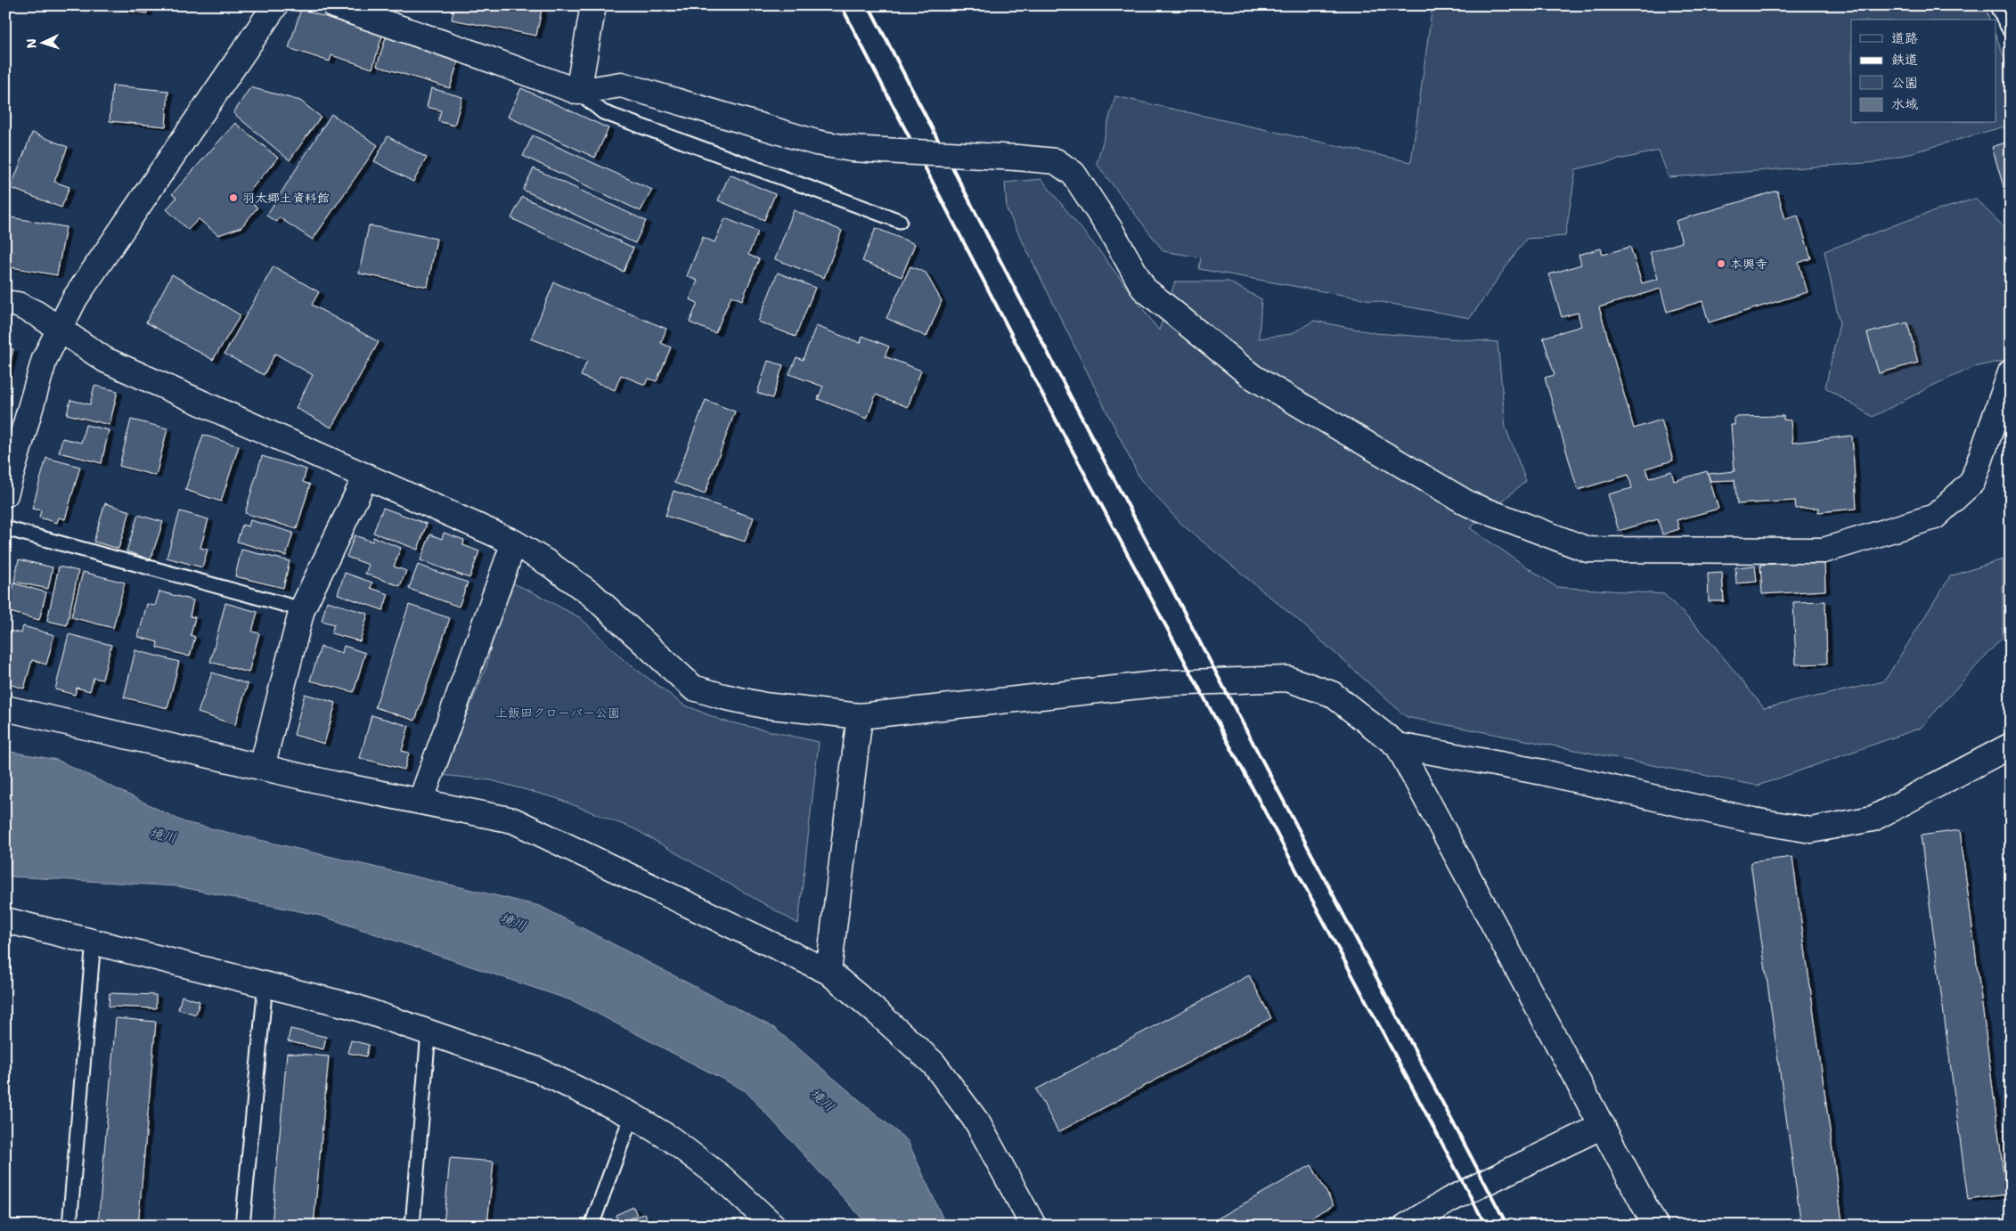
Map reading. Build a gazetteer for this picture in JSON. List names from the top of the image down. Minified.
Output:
{"water":["境川"],"parks":["上飯田クローバー公園"],"places":["羽太郷土資料館","本興寺"],"legend":["道路","鉄道","公園","水域"],"north":"left"}
